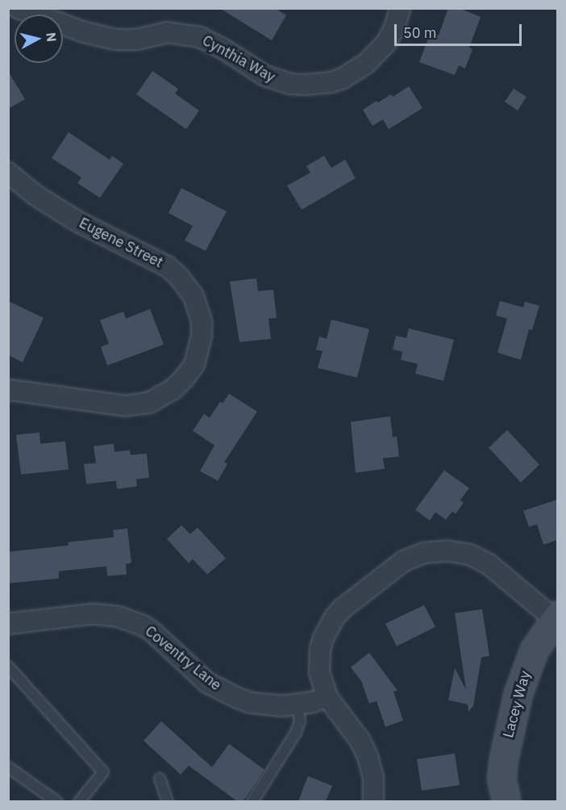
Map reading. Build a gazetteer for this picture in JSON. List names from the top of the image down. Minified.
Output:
{"streets":{"street":["Cynthia Way","Eugene Street","Coventry Lane","Lacey Way"]},"scale_bar":"50 m","north":"right"}
